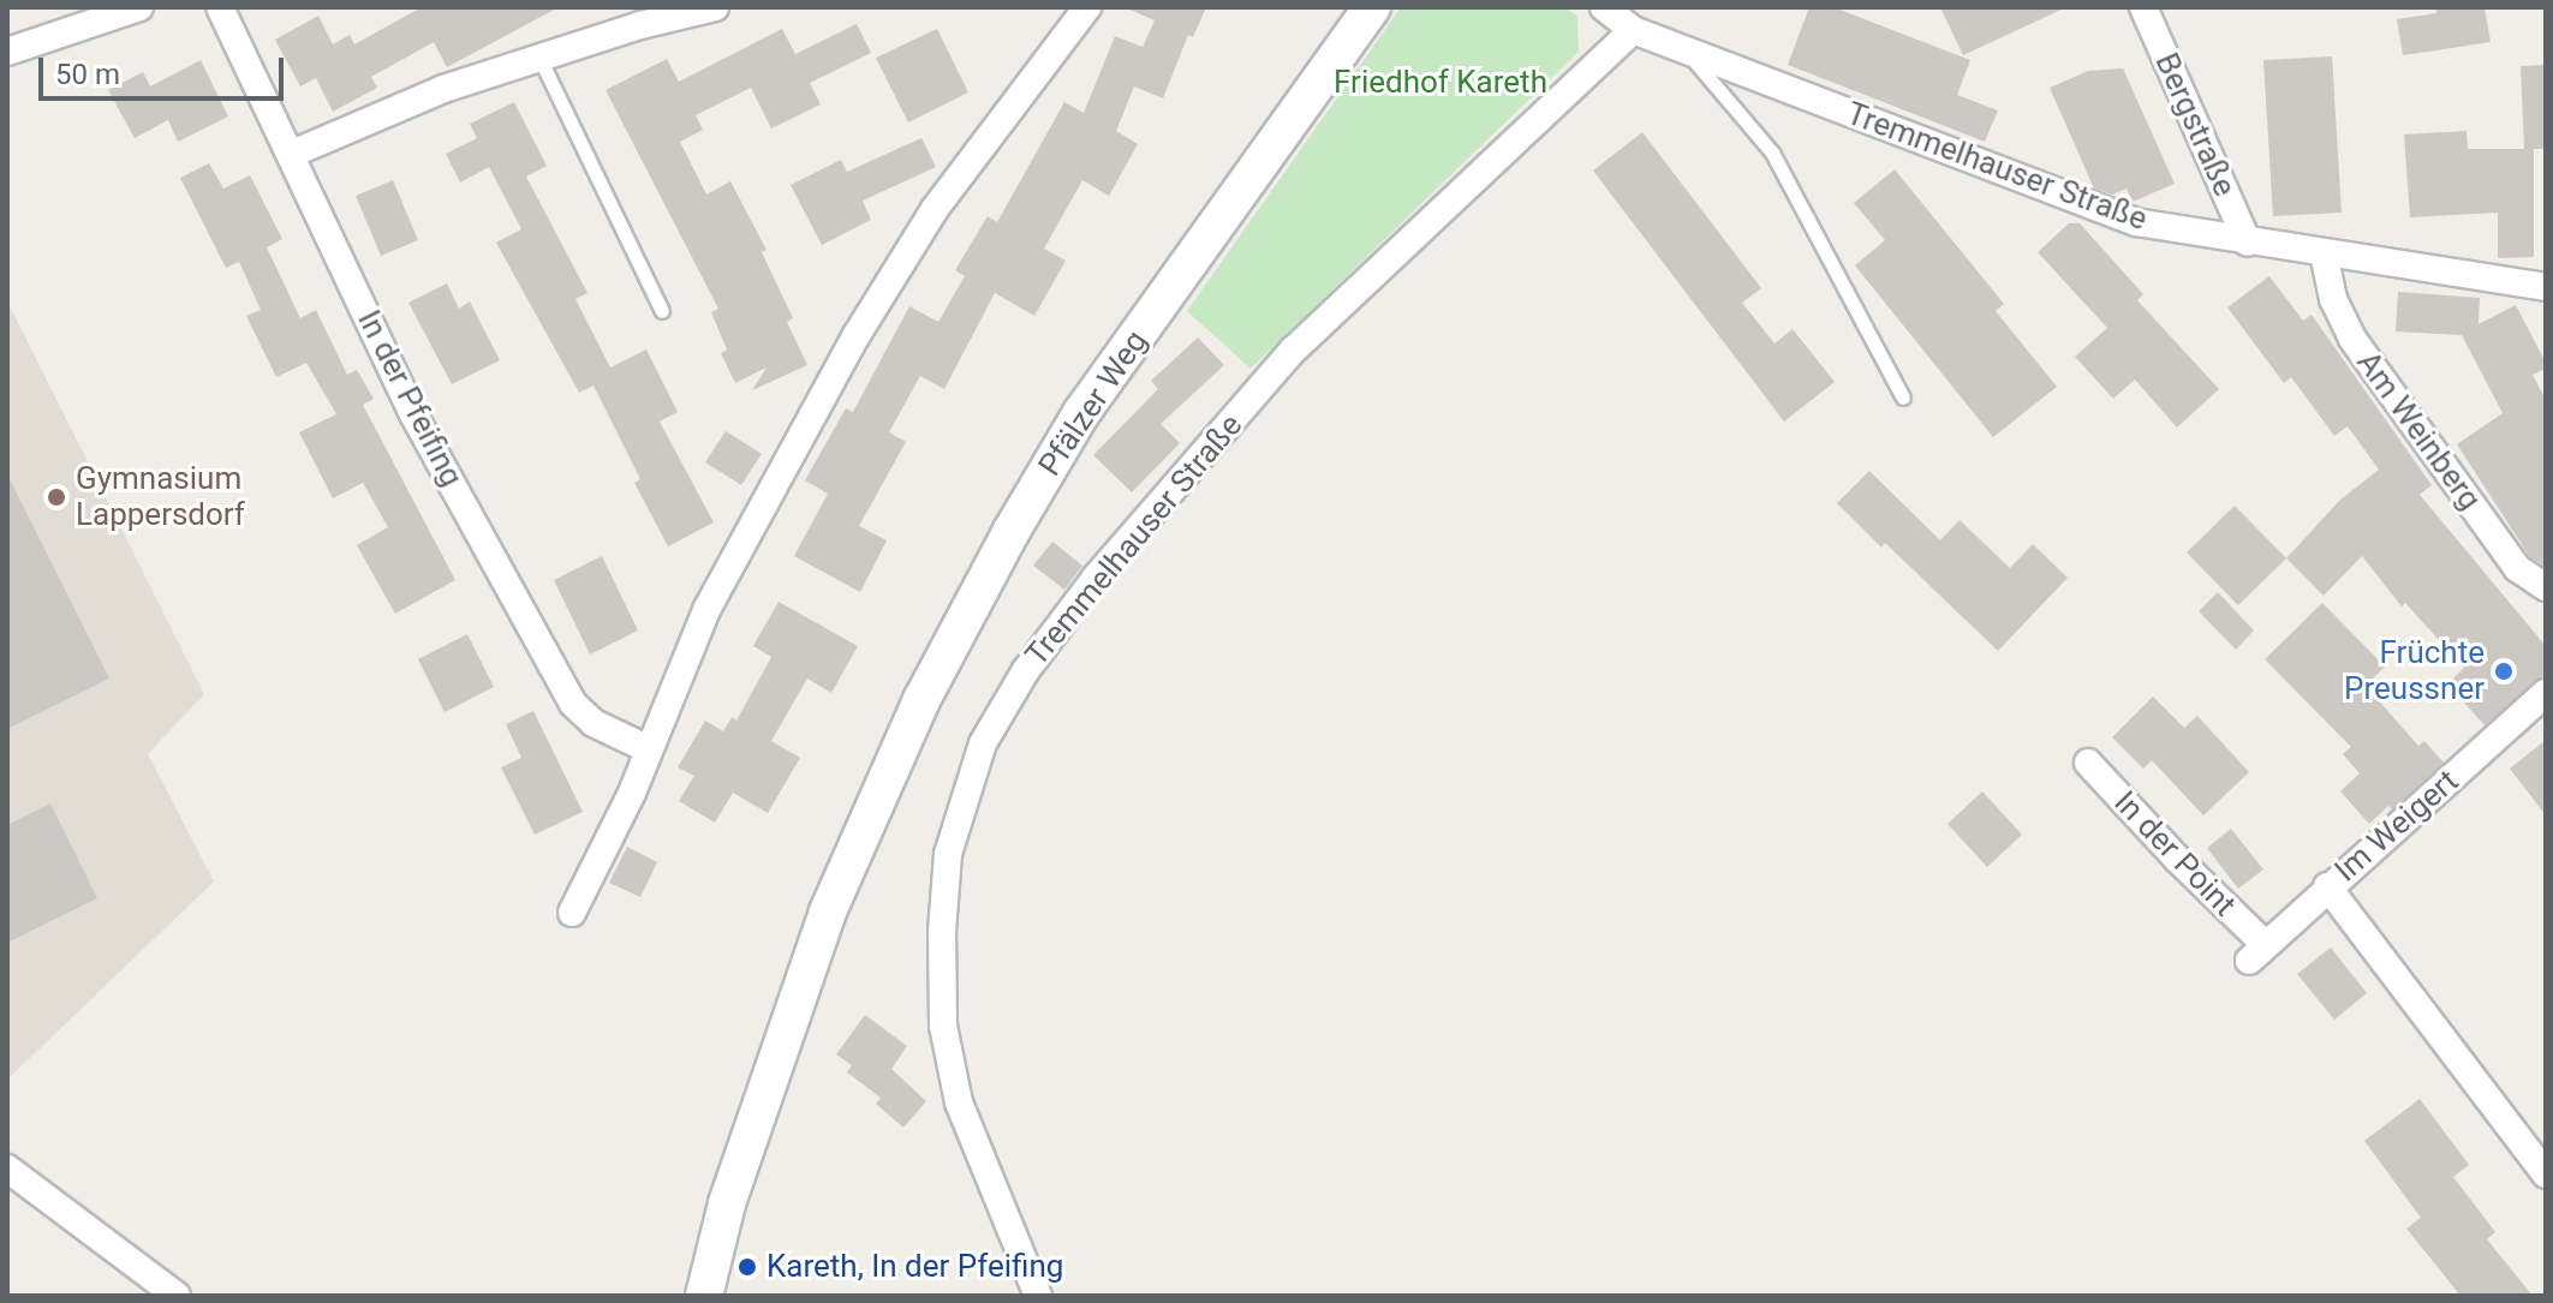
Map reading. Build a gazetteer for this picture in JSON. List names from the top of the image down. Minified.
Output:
{"streets":{"street":["Bergstraße","Tremmelhauser Straße","In der Pfeifing","Pfälzer Weg","Am Weinberg","Im Weigert","In der Point"]},"crossings":[["Bergstraße","Tremmelhauser Straße"],["Tremmelhauser Straße","Am Weinberg"],["Im Weigert","In der Point"]],"parks":["Friedhof Kareth"],"places":["Gymnasium Lappersdorf","Früchte Preussner","Kareth, In der Pfeifing"],"scale_bar":"50 m"}
